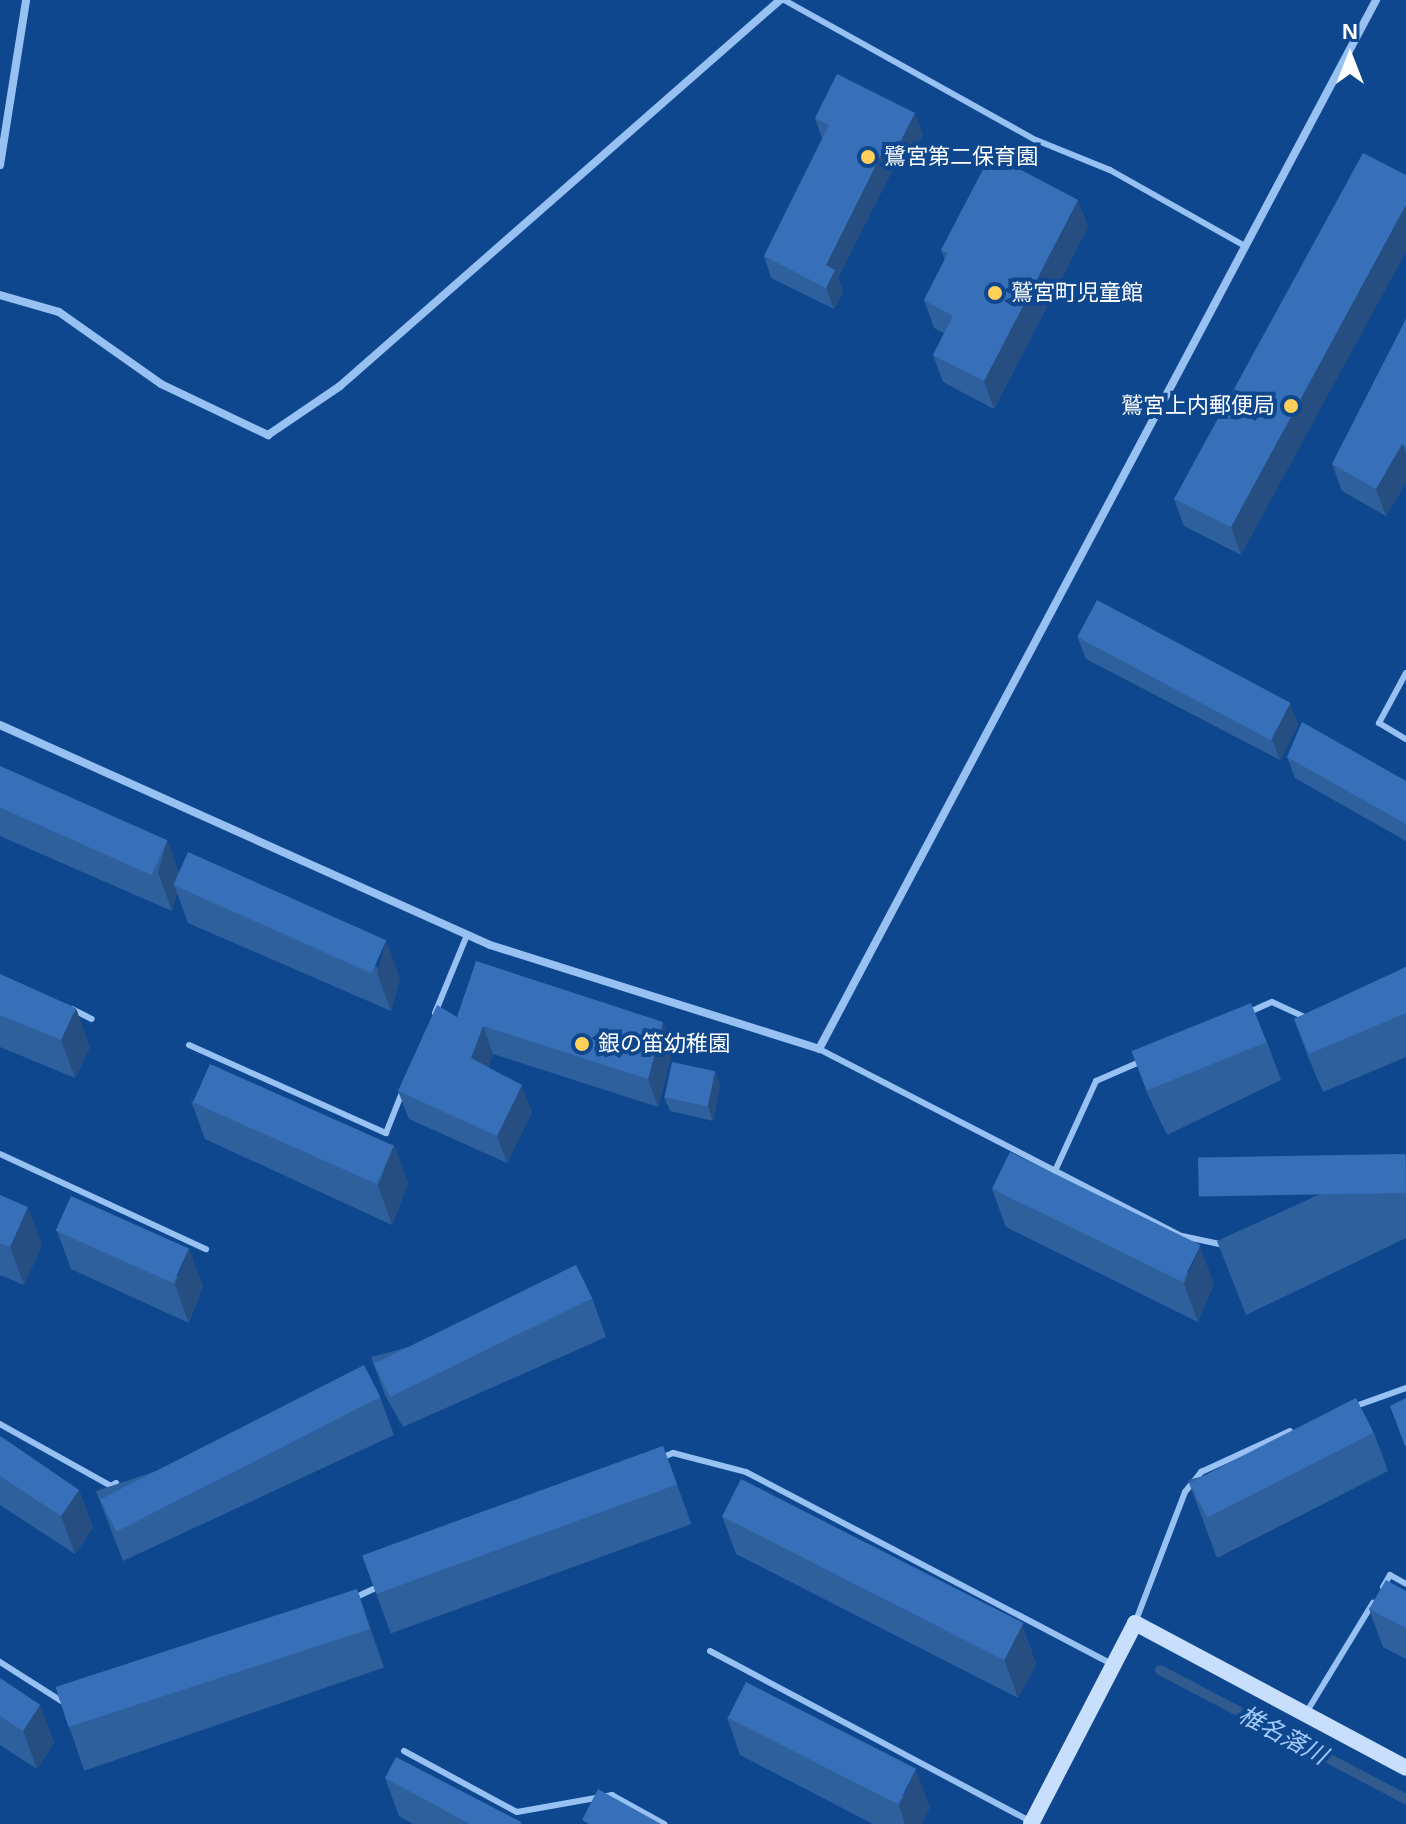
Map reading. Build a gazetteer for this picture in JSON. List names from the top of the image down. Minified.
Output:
{"water":["椎名落川"],"places":["鷺宮第二保育園","鷲宮町児童館","鷲宮上内郵便局","銀の笛幼稚園"],"north":"top"}
